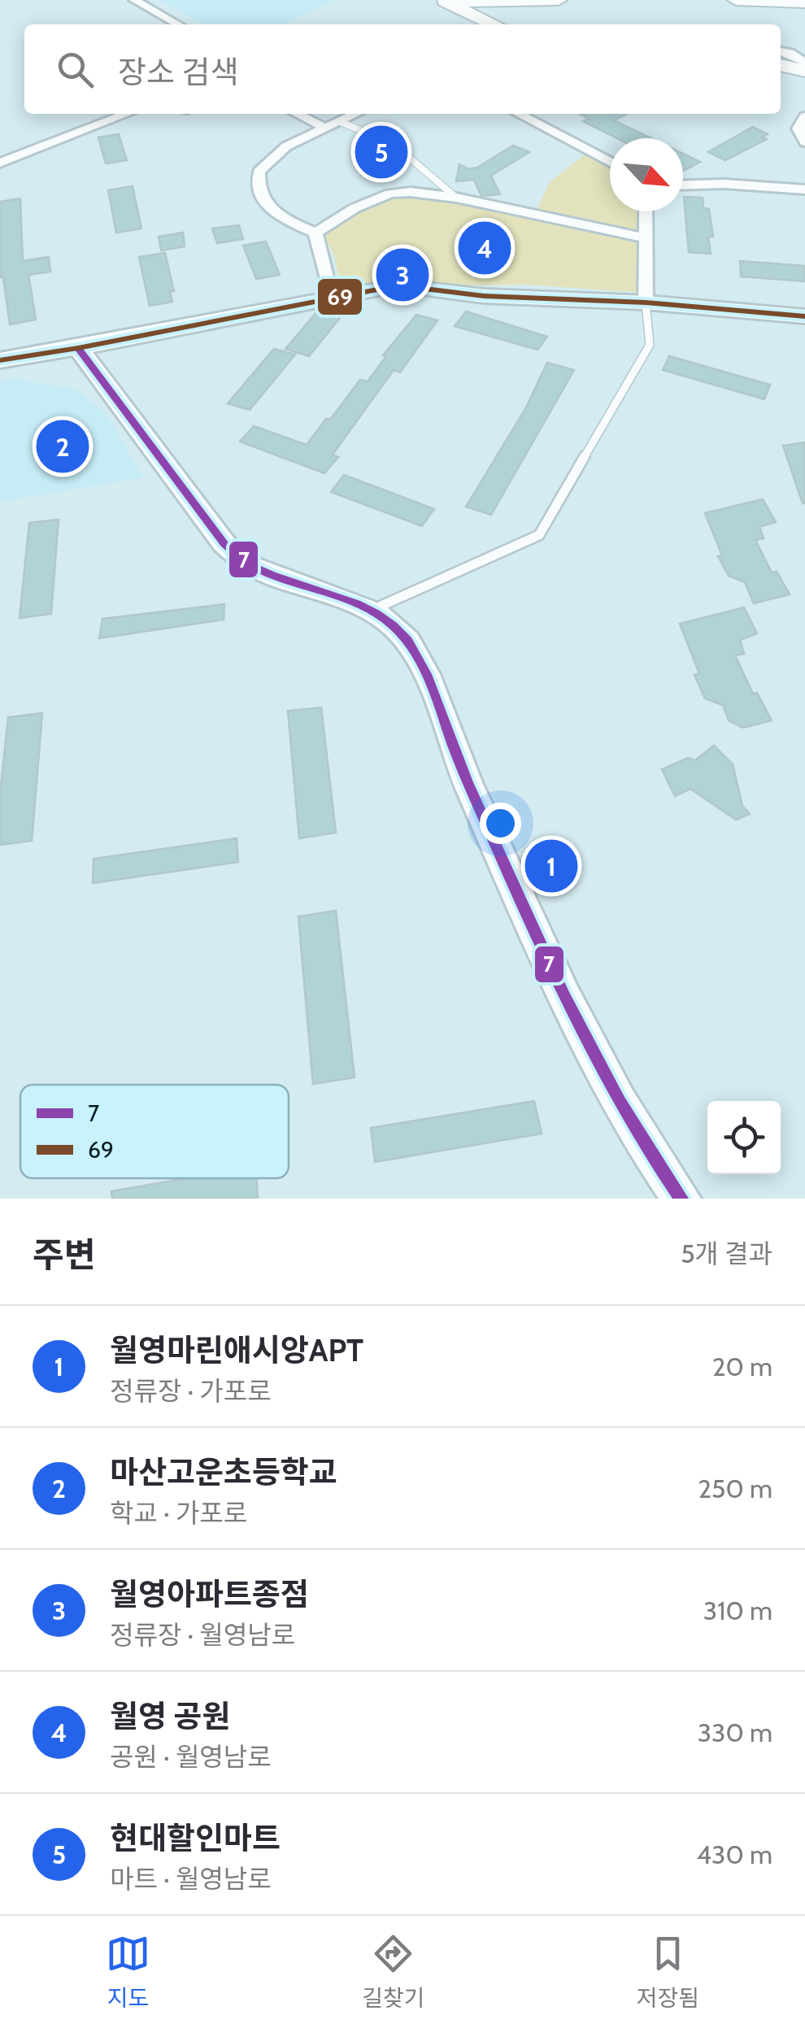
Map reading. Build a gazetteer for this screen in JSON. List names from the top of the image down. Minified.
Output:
{"lines":["transit line 69","transit line 7"],"legend":["7","69"],"north":"bottom right","page":{"search":"장소 검색","pins":["5","4","3","2","1"],"heading":["주변","5개 결과"],"list":[{"mark":"1","name":"월영마린애시앙APT","note":"정류장 · 가포로","value":"20 m"},{"mark":"2","name":"마산고운초등학교","note":"학교 · 가포로","value":"250 m"},{"mark":"3","name":"월영아파트종점","note":"정류장 · 월영남로","value":"310 m"},{"mark":"4","name":"월영 공원","note":"공원 · 월영남로","value":"330 m"},{"mark":"5","name":"현대할인마트","note":"마트 · 월영남로","value":"430 m"}],"nav":["지도","길찾기","저장됨"]}}
